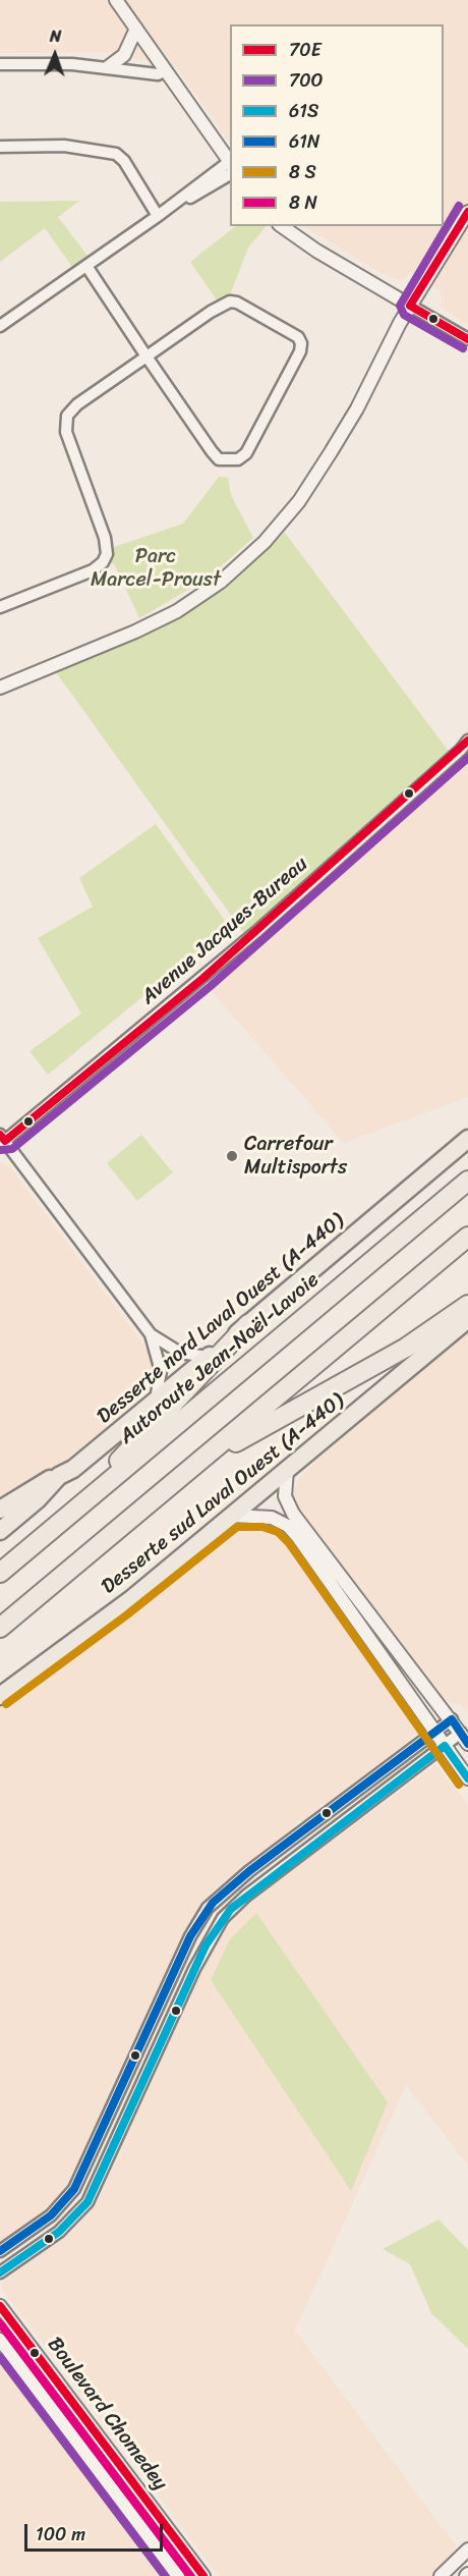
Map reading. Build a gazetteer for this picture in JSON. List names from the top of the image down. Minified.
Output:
{"streets":{"highway":["Autoroute Jean-Noël-Lavoie"],"main road":["Desserte nord Laval Ouest (A-440)","Desserte sud Laval Ouest (A-440)"],"street":["Avenue Jacques-Bureau","Boulevard Chomedey"]},"parks":["Parc Marcel-Proust"],"places":["Carrefour Multisports"],"lines":["transit line 70O","transit line 70E","transit line 61N","transit line 61S"],"legend":["70E","70O","61S","61N","8 S","8 N"],"scale_bar":"100 m","north":"top"}
